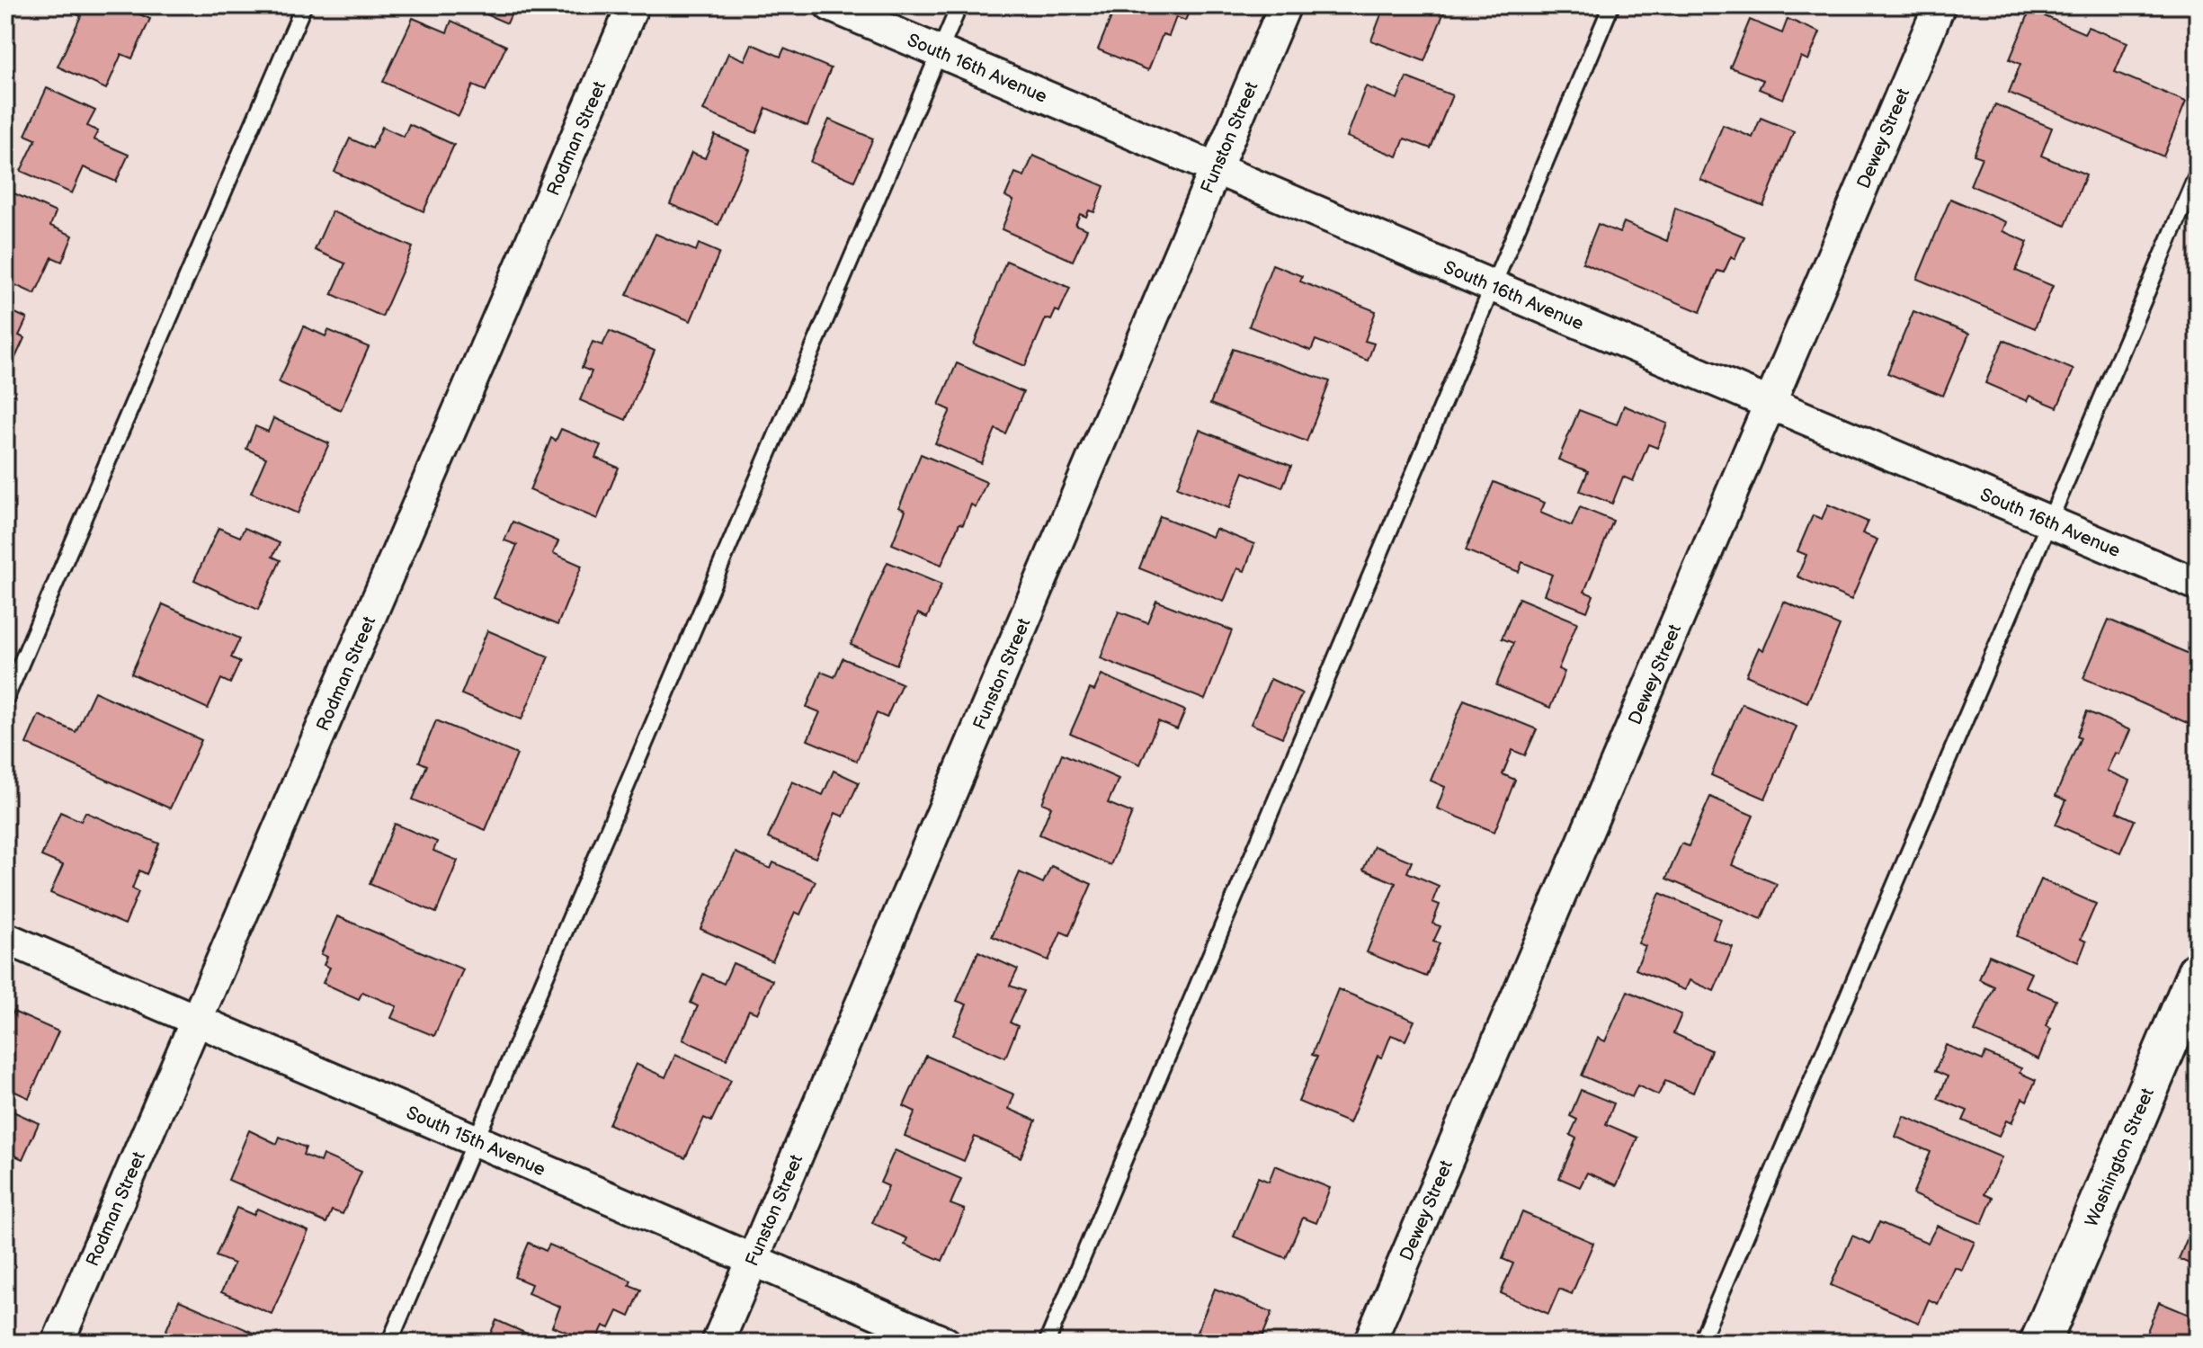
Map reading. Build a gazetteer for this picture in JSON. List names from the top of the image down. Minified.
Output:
{"streets":{"street":["South 16th Avenue","Funston Street","Dewey Street","Rodman Street","South 15th Avenue","Washington Street"]},"crossings":[["South 16th Avenue","Funston Street"],["South 16th Avenue","Dewey Street"],["Funston Street","South 15th Avenue"],["Rodman Street","South 15th Avenue"]]}
